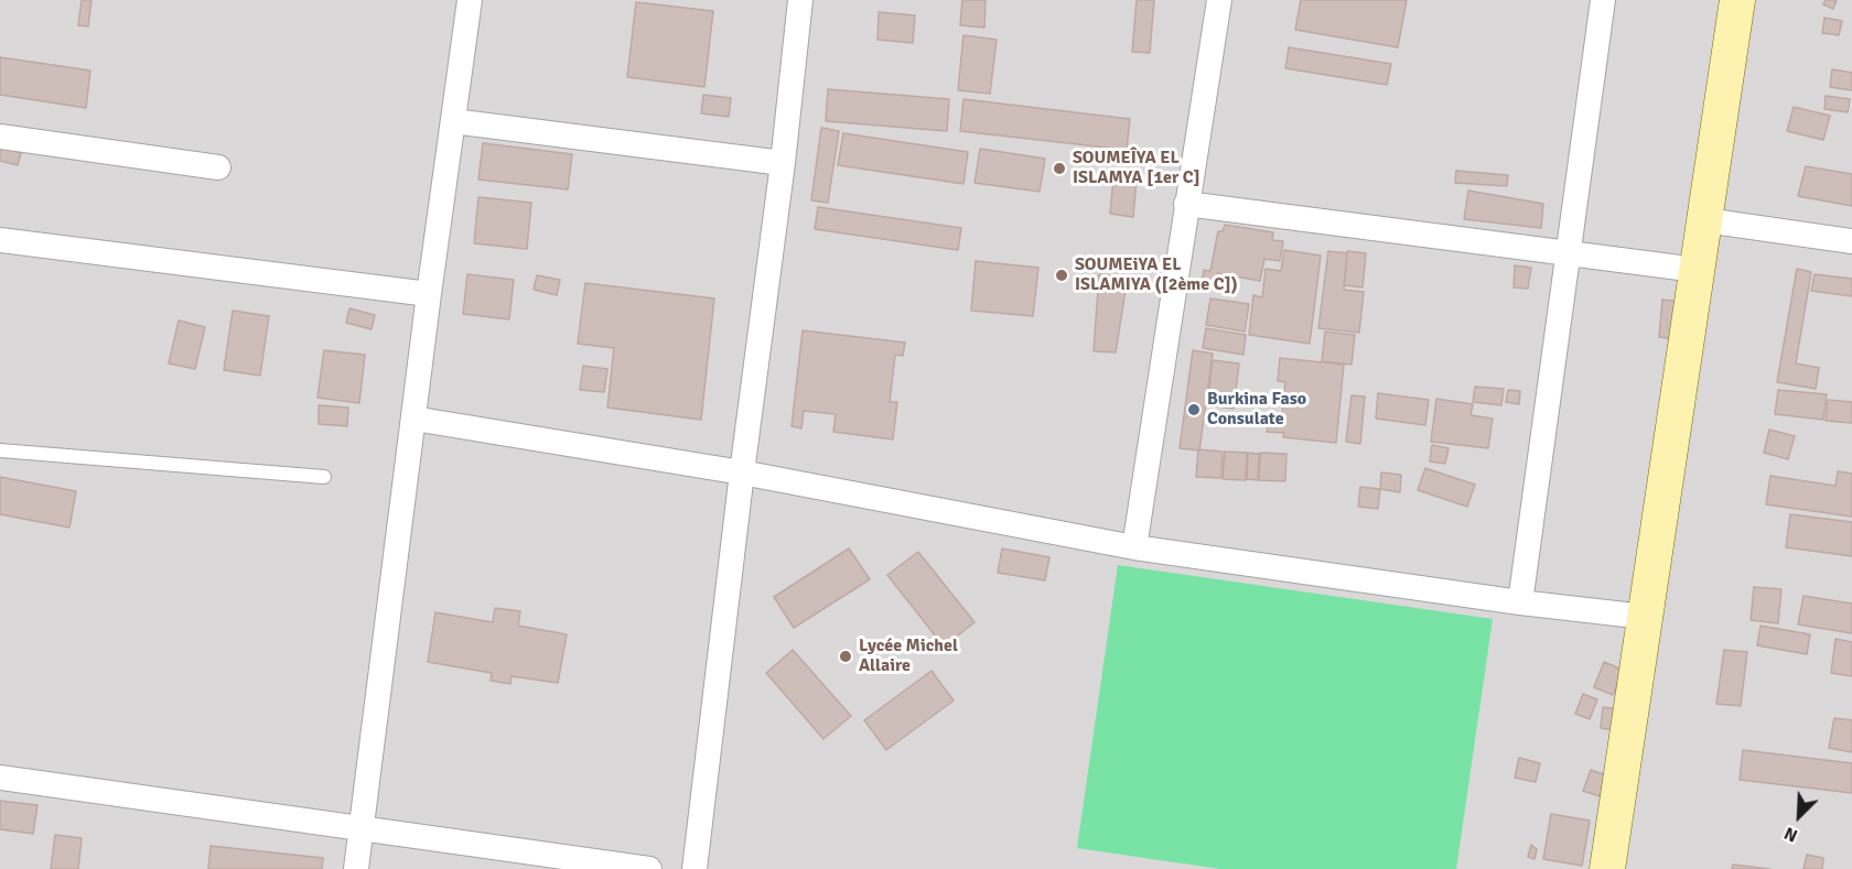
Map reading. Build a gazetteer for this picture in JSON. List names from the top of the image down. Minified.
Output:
{"places":["SOUMEÎYA EL ISLAMYA [1er C]","SOUMEiYA EL ISLAMIYA ([2ème C])","Burkina Faso Consulate","Lycée Michel Allaire"],"north":"bottom left"}
